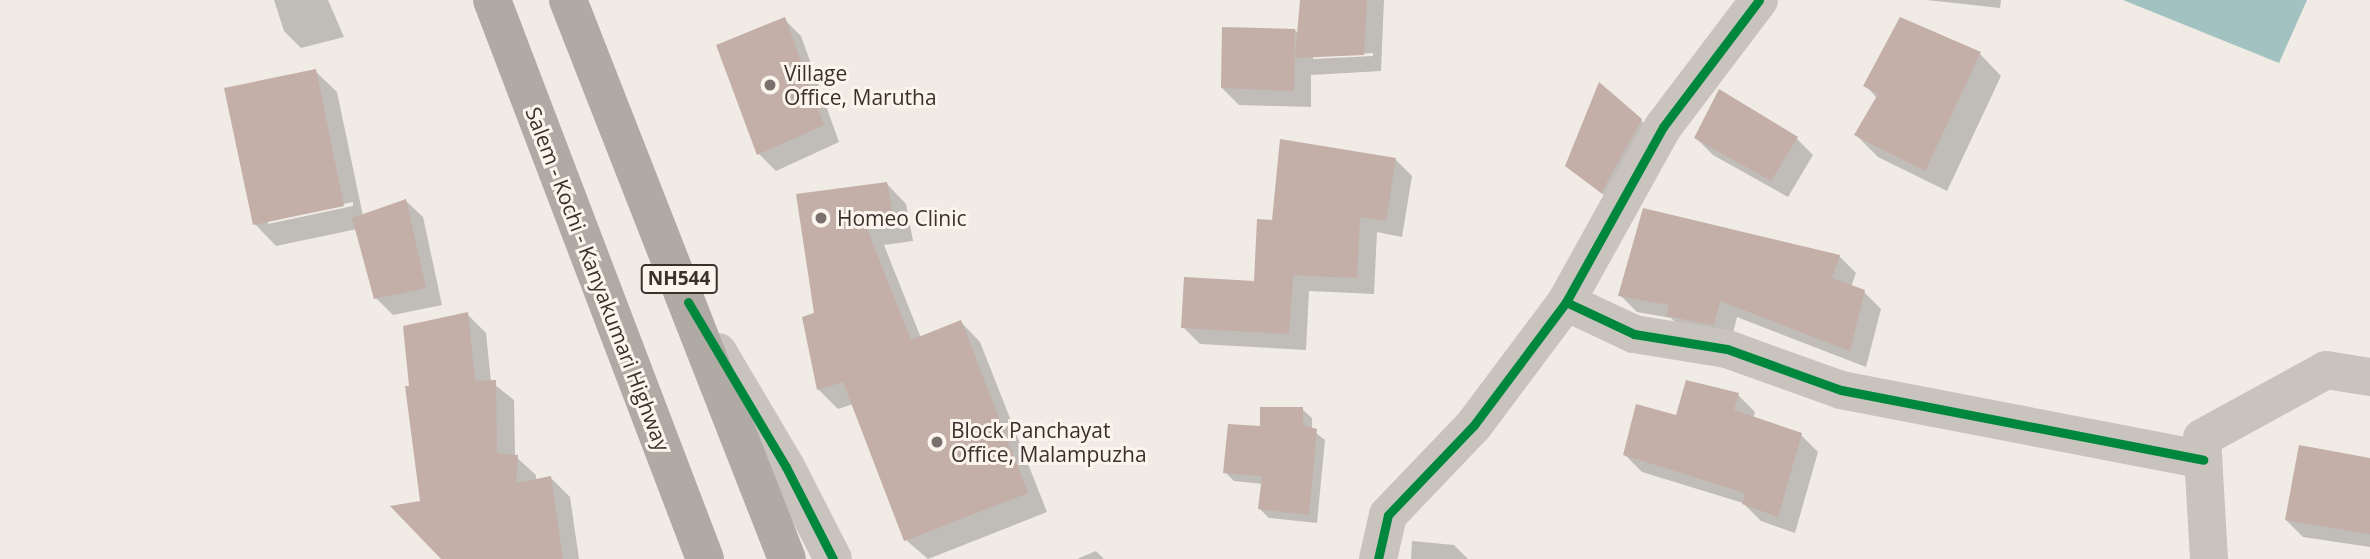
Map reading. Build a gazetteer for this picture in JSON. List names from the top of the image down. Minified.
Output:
{"streets":{"highway":["Salem - Kochi - Kanyakumari Highway","NH544"]},"places":["Village Office, Marutha","Homeo Clinic","Block Panchayat Office, Malampuzha"]}
